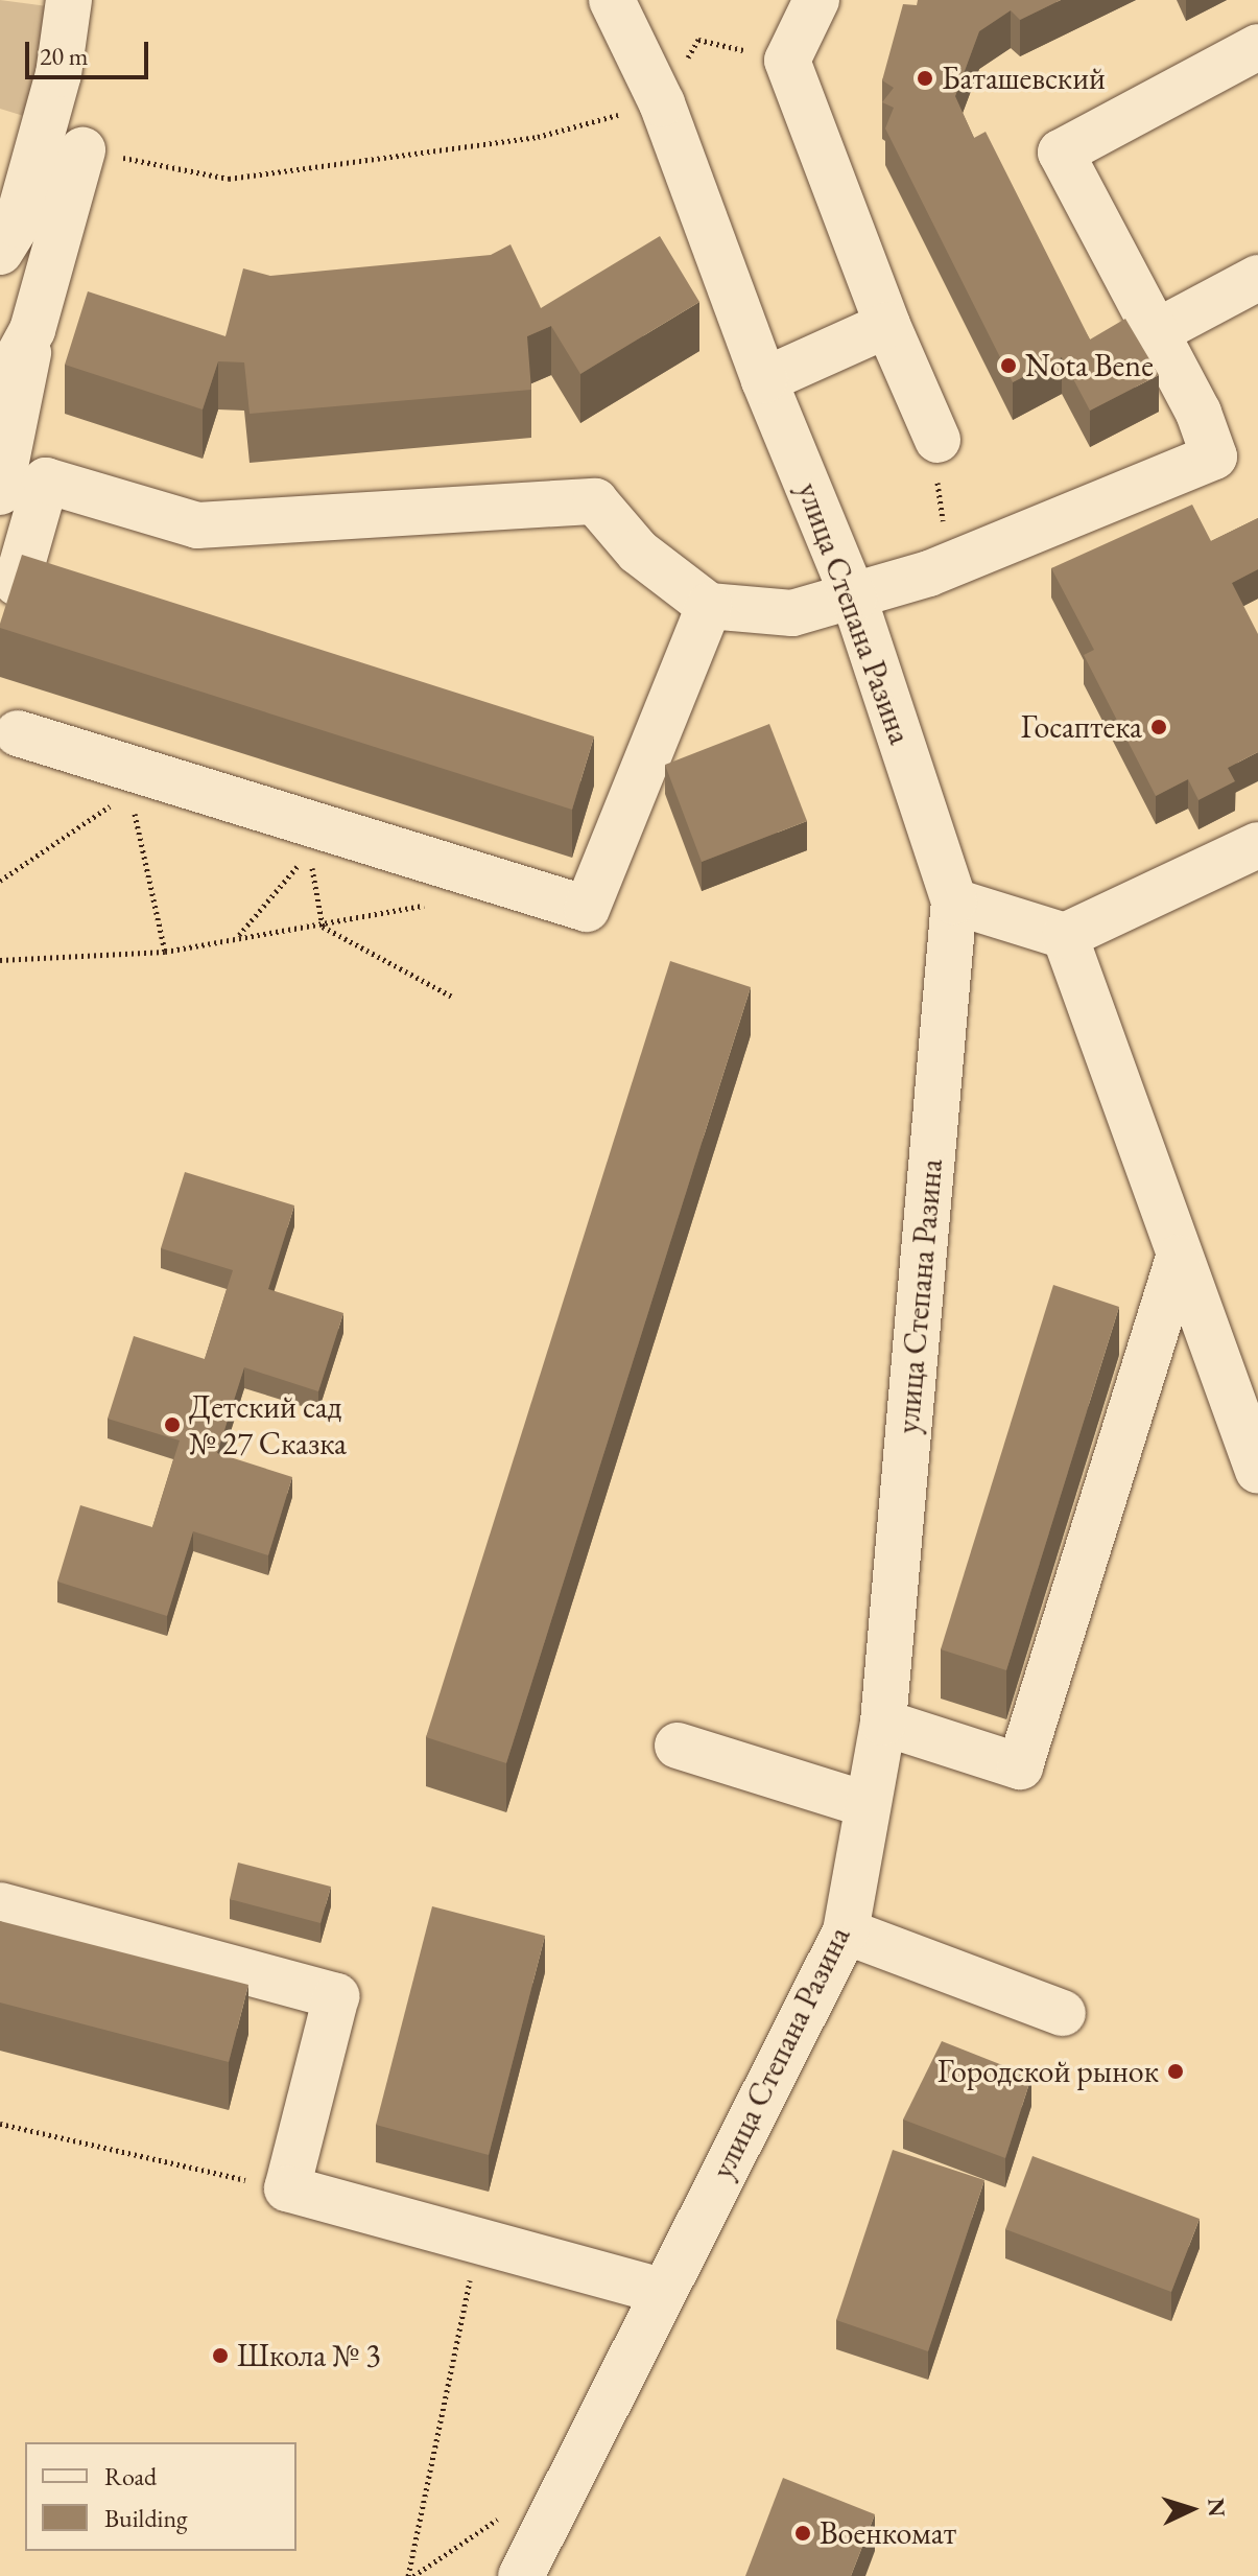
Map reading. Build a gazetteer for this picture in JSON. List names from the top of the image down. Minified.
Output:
{"streets":{"street":["улица Степана Разина"]},"places":["Баташевский","Nota Bene","Госаптека","Детский сад № 27 Сказка","Городской рынок","Школа № 3","Военкомат"],"legend":["Road","Building"],"scale_bar":"20 m","north":"right"}
